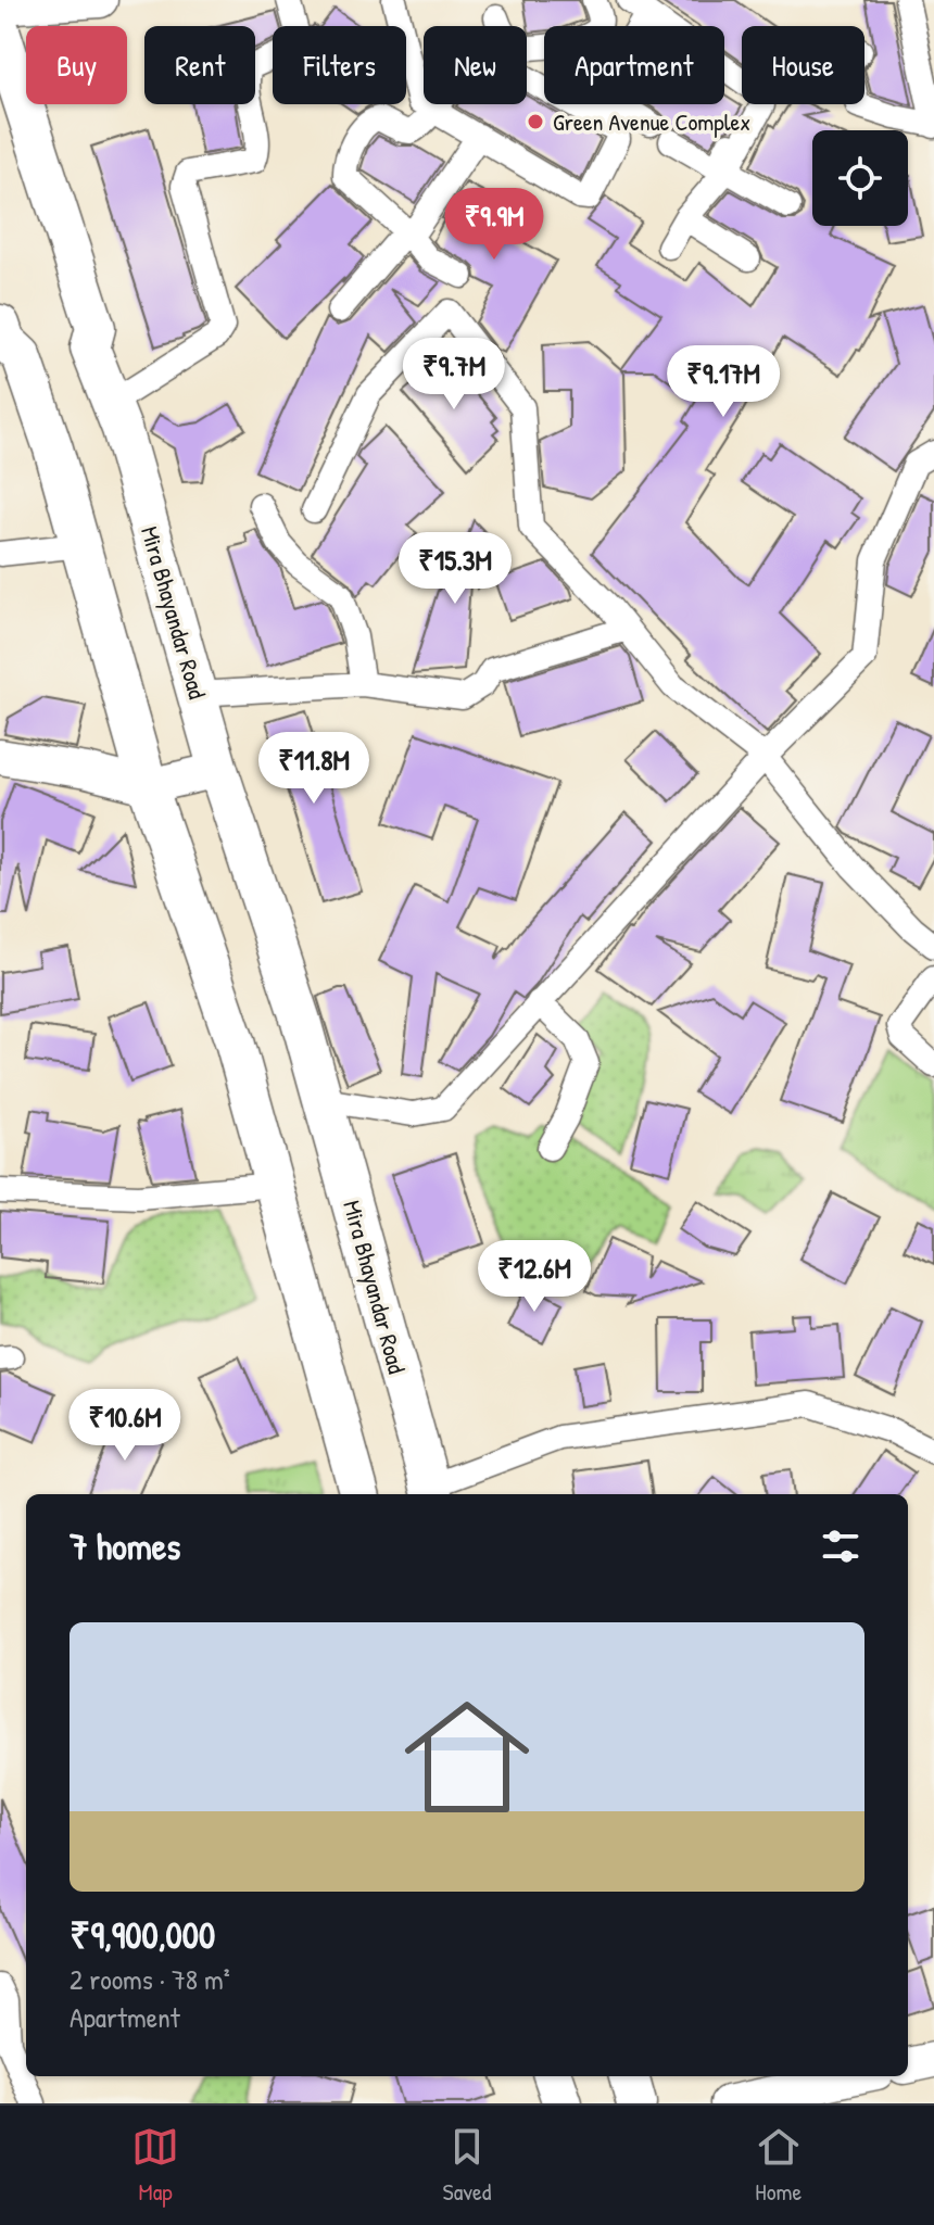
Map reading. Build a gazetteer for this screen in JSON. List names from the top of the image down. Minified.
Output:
{"streets":{"main road":["Mira Bhayandar Road"]},"places":["Green Avenue Complex"],"page":{"chip":["Buy","Rent","Filters","New","Apartment","House"],"price":["₹9.9M","₹9.7M","₹9.17M","₹15.3M","₹11.8M","₹12.6M","₹10.6M"],"heading":"7 homes","list":[{"name":"₹9,900,000","note":"2 rooms · 78 m² · Apartment"}],"tabs":["Map","Saved","Home"]}}
